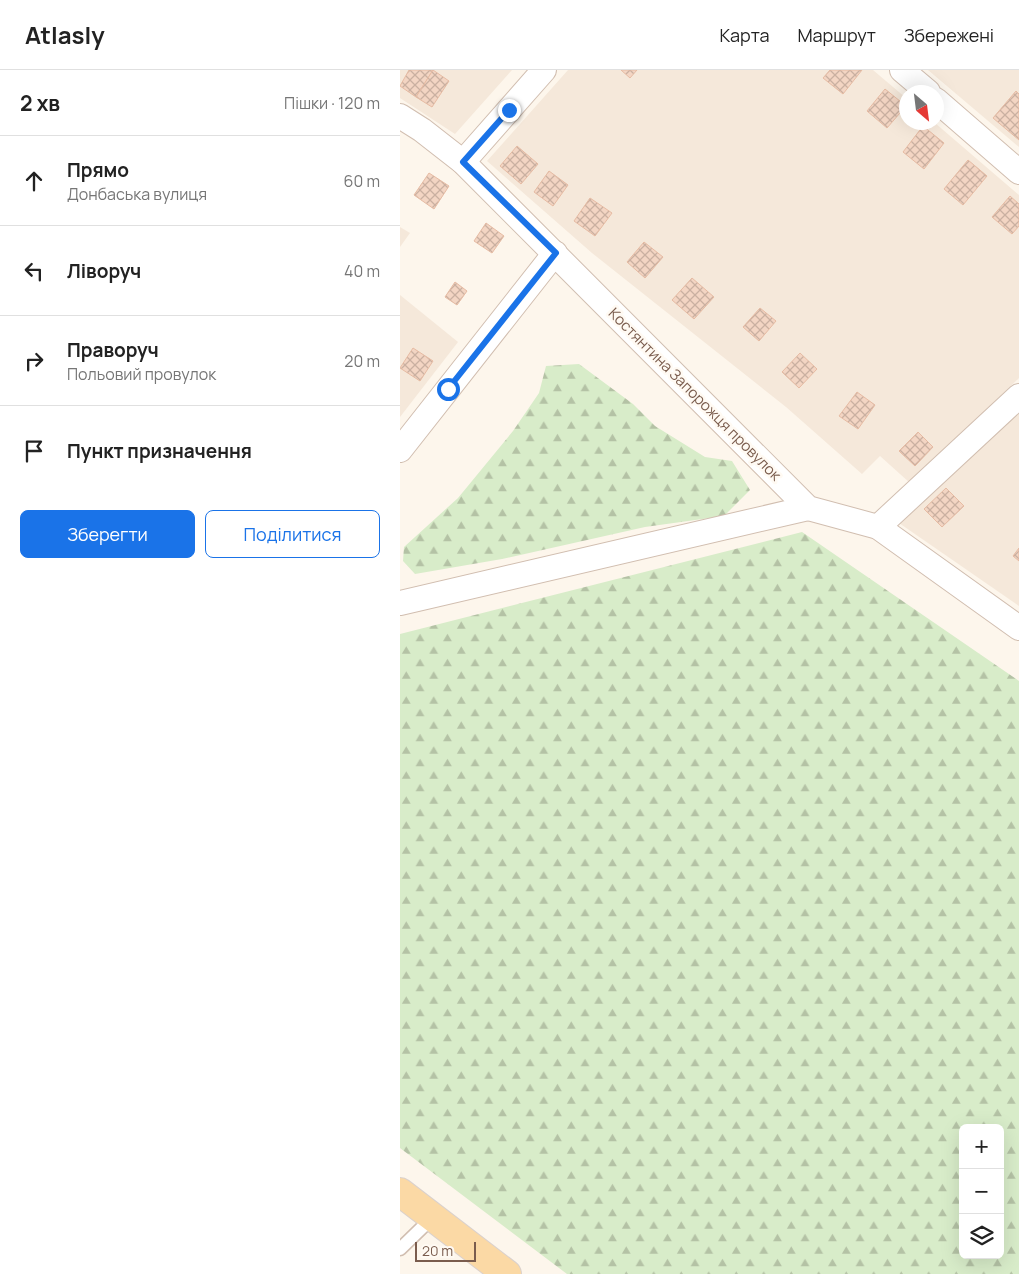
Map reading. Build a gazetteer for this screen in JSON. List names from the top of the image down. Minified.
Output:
{"streets":{"street":["Костянтина Запорожця провулок"]},"scale_bar":"20 m","north":"bottom right","page":{"header":"Atlasly","nav":["Карта","Маршрут","Збережені"],"heading":["2 хв","Пішки · 120 m"],"list":[["Прямо","Донбаська вулиця","60 m"],["Ліворуч","40 m"],["Праворуч","Польовий провулок","20 m"],"Пункт призначення"],"buttons":["Зберегти","Поділитися"],"map_buttons":["+","−"],"scale":"20 m"}}
